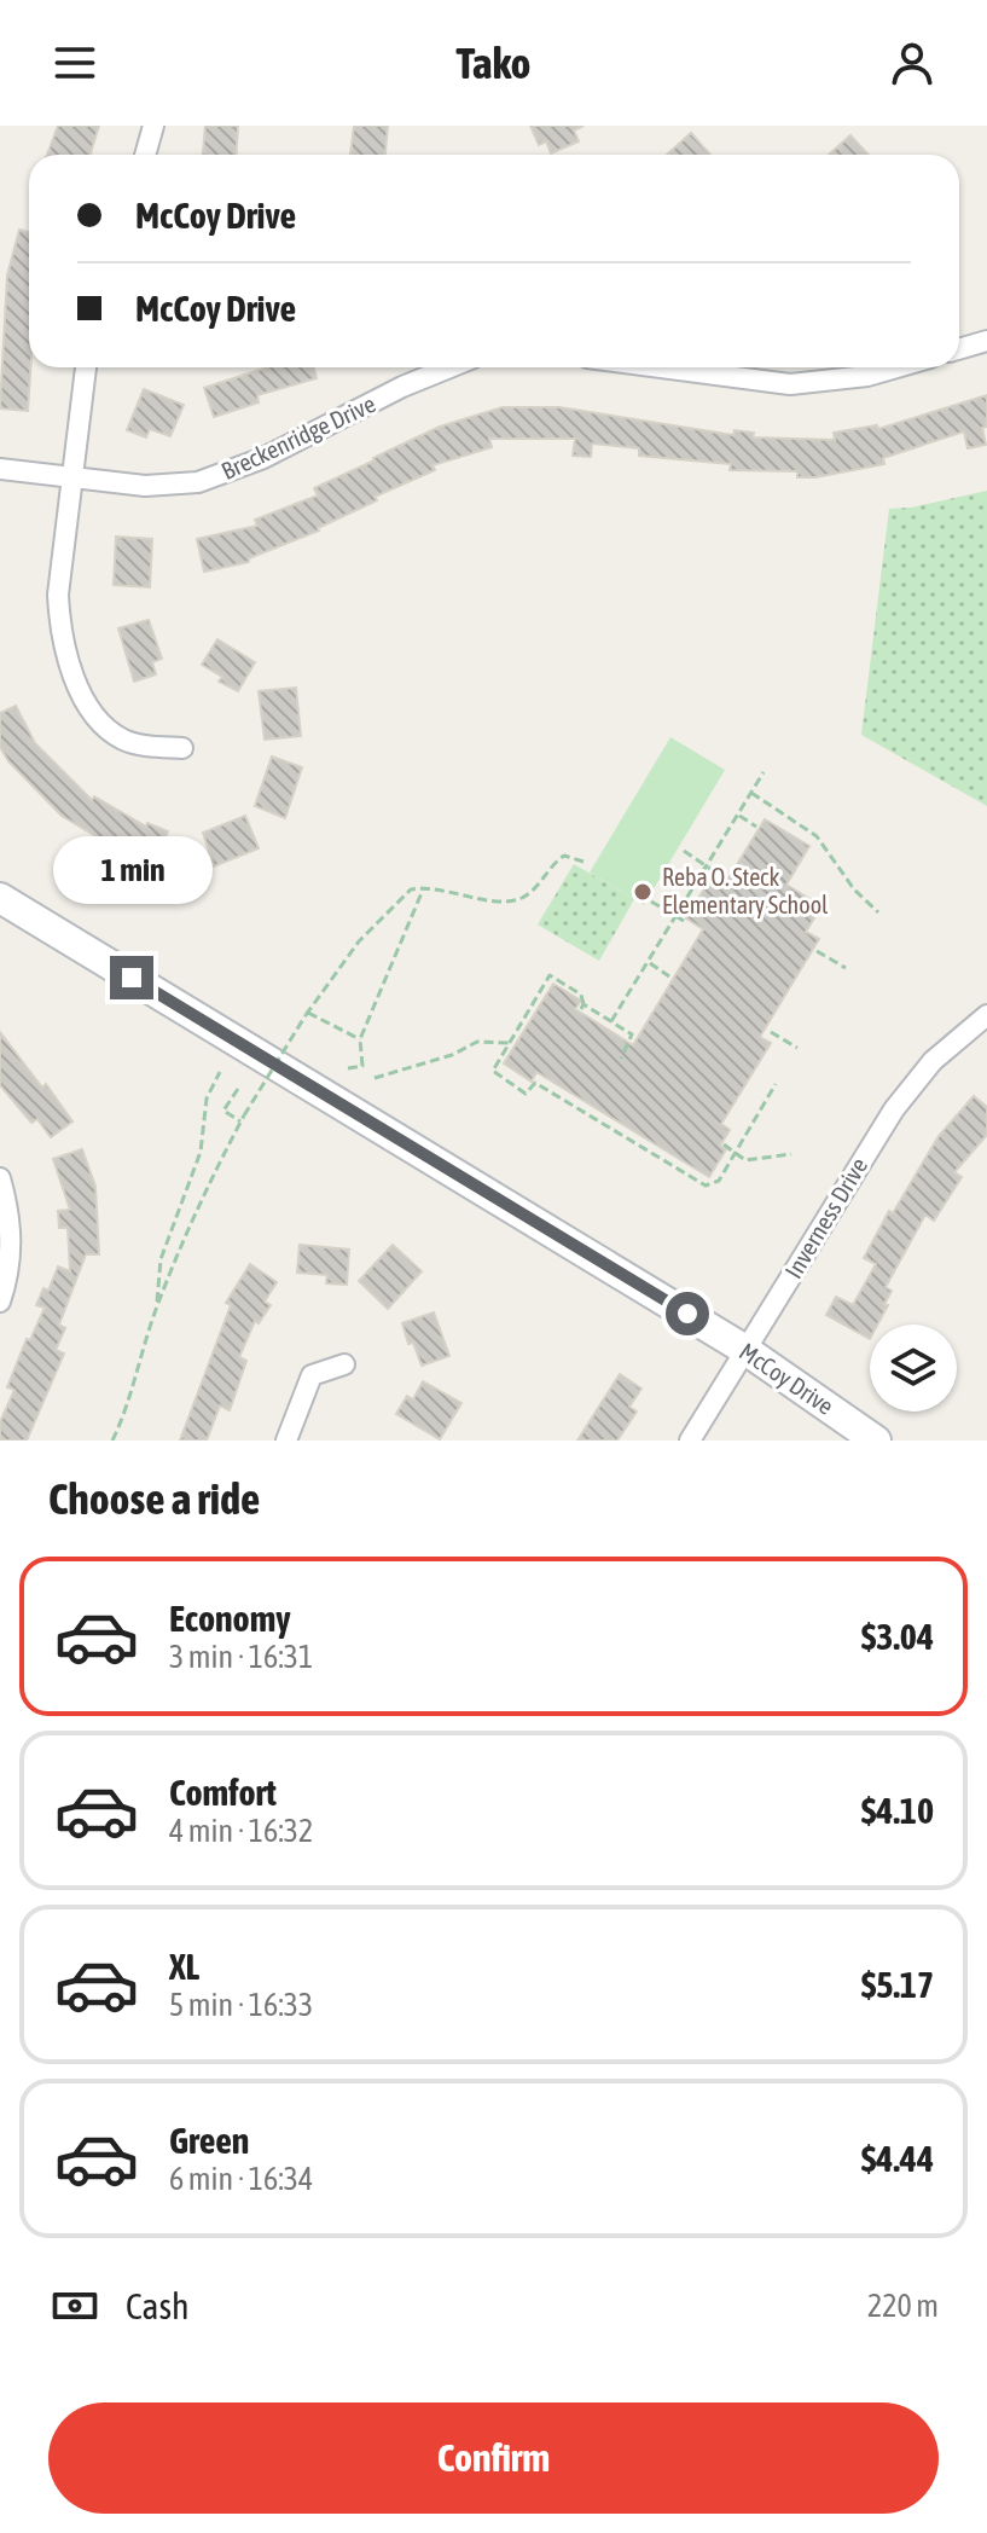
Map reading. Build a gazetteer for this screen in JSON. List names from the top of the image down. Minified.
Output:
{"streets":{"street":["Breckenridge Drive","Inverness Drive","McCoy Drive"]},"crossings":[["Inverness Drive","McCoy Drive"]],"places":["Reba O. Steck Elementary School"],"page":{"header":"Tako","banner":["McCoy Drive","McCoy Drive"],"bubble":"1 min","heading":"Choose a ride","list":[{"name":"Economy","note":"3 min · 16:31","value":"$3.04"},{"name":"Comfort","note":"4 min · 16:32","value":"$4.10"},{"name":"XL","note":"5 min · 16:33","value":"$5.17"},{"name":"Green","note":"6 min · 16:34","value":"$4.44"}],"pay":["Cash","220 m"],"buttons":"Confirm"}}
